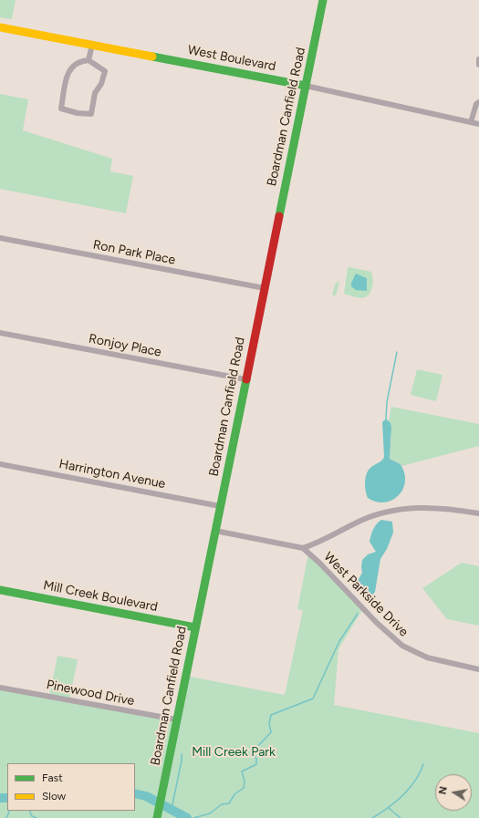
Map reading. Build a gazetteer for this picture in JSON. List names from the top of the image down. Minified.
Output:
{"streets":{"main road":["West Boulevard","Boardman Canfield Road","Mill Creek Boulevard"],"street":["Ron Park Place","Ronjoy Place","Harrington Avenue","West Parkside Drive","Pinewood Drive"]},"crossings":[["West Boulevard","Boardman Canfield Road"],["Boardman Canfield Road","Ron Park Place"],["Boardman Canfield Road","Ronjoy Place"],["Boardman Canfield Road","Harrington Avenue"],["Boardman Canfield Road","Mill Creek Boulevard"],["Boardman Canfield Road","Pinewood Drive"]],"parks":["Mill Creek Park"],"legend":["Fast","Slow"],"north":"left"}
